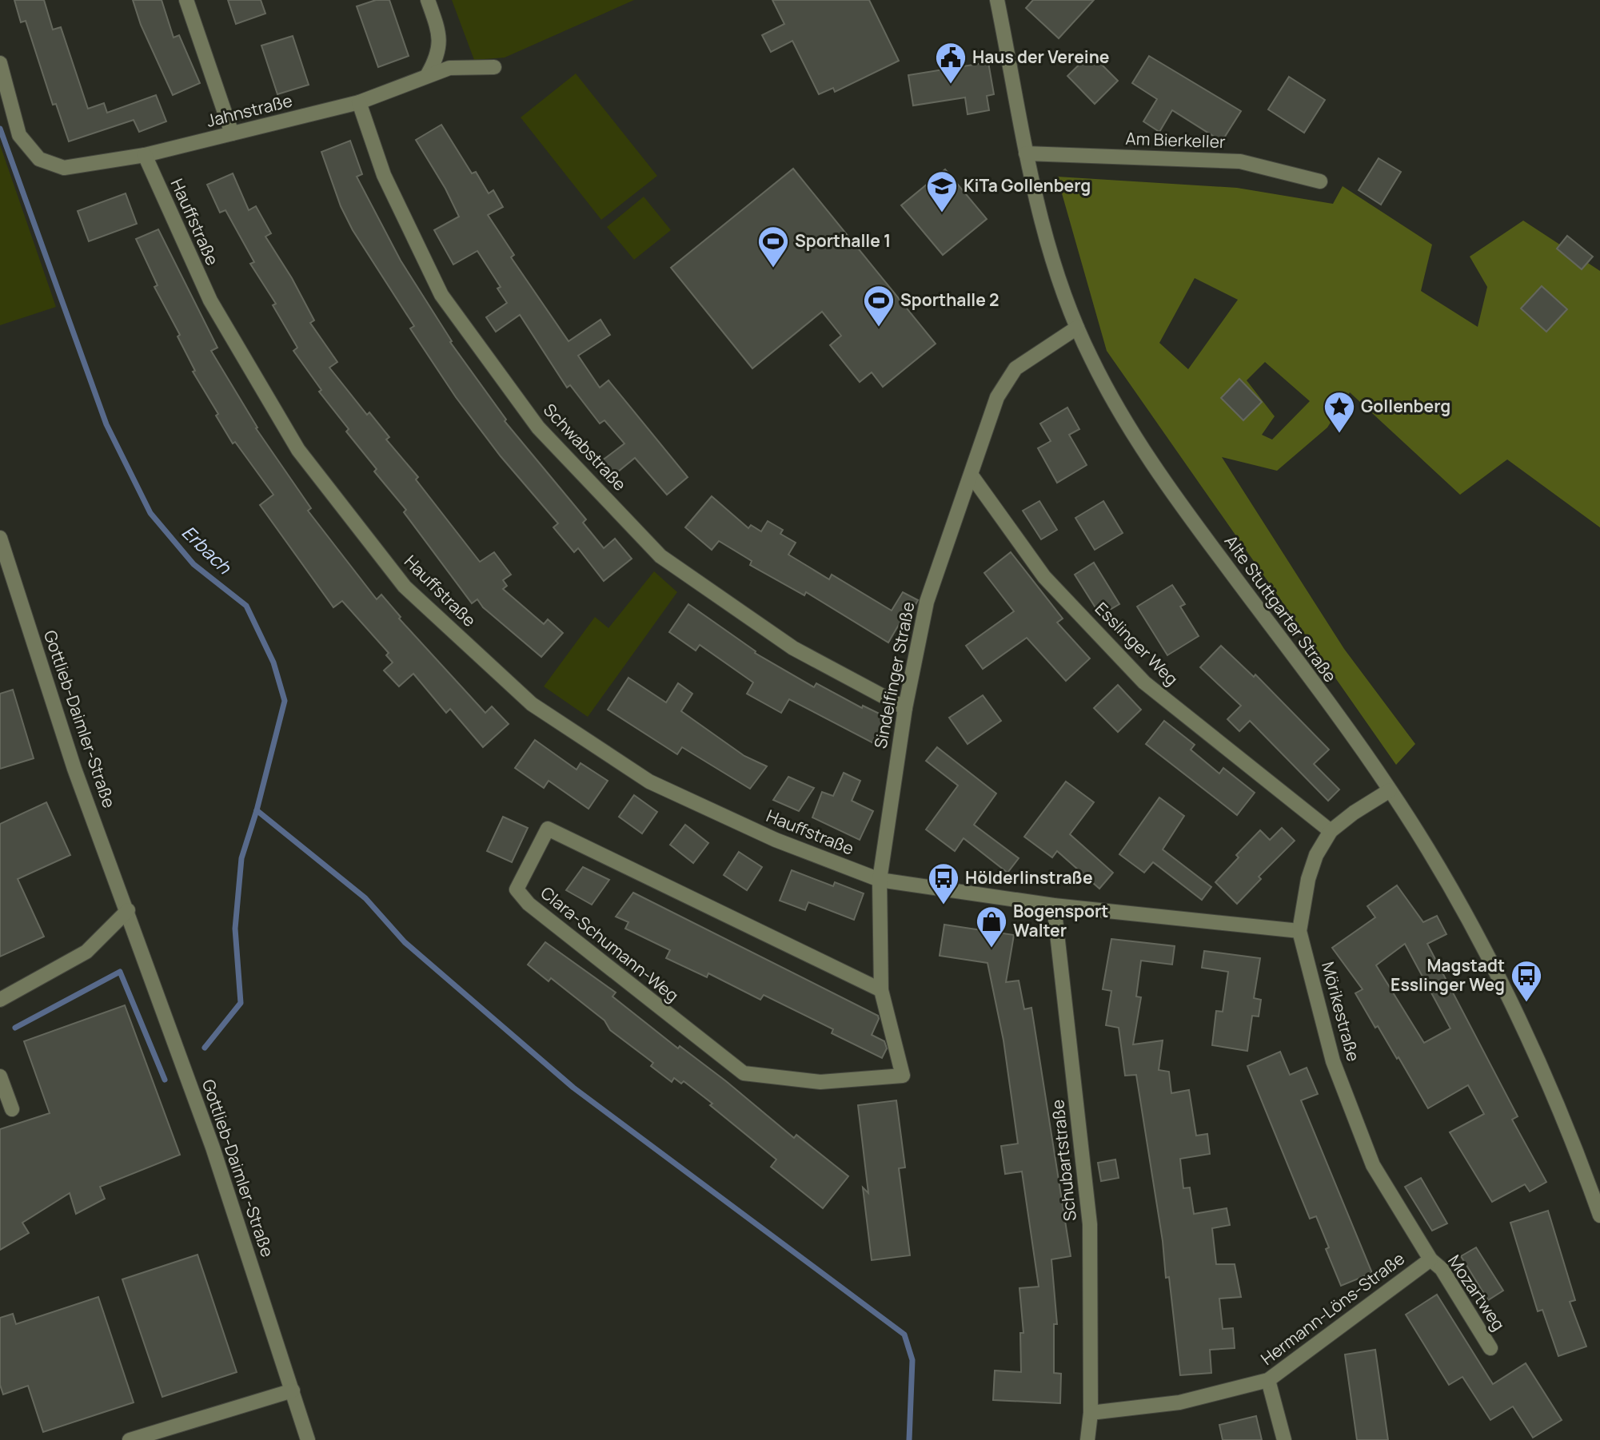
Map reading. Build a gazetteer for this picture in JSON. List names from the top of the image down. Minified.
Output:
{"streets":{"street":["Jahnstraße","Am Bierkeller","Hauffstraße","Schwabstraße","Alte Stuttgarter Straße","Esslinger Weg","Sindelfinger Straße","Gottlieb-Daimler-Straße","Clara-Schumann-Weg","Mörikestraße","Schubartstraße","Mozartweg","Hermann-Löns-Straße"]},"crossings":[["Jahnstraße","Hauffstraße"],["Jahnstraße","Schwabstraße"],["Am Bierkeller","Alte Stuttgarter Straße"],["Hauffstraße","Sindelfinger Straße"],["Schwabstraße","Sindelfinger Straße"],["Alte Stuttgarter Straße","Sindelfinger Straße"],["Alte Stuttgarter Straße","Mörikestraße"],["Esslinger Weg","Sindelfinger Straße"],["Esslinger Weg","Mörikestraße"],["Sindelfinger Straße","Clara-Schumann-Weg"],["Mörikestraße","Mozartweg"],["Mörikestraße","Hermann-Löns-Straße"],["Schubartstraße","Hermann-Löns-Straße"],["Mozartweg","Hermann-Löns-Straße"]],"water":["Erbach"],"places":{"public building":["Haus der Vereine"],"school or university":["KiTa Gollenberg"],"sports":["Sporthalle 1","Sporthalle 2"],"place":["Gollenberg"],"bus stop":["Hölderlinstraße","Magstadt Esslinger Weg"],"shop":["Bogensport Walter"]}}
